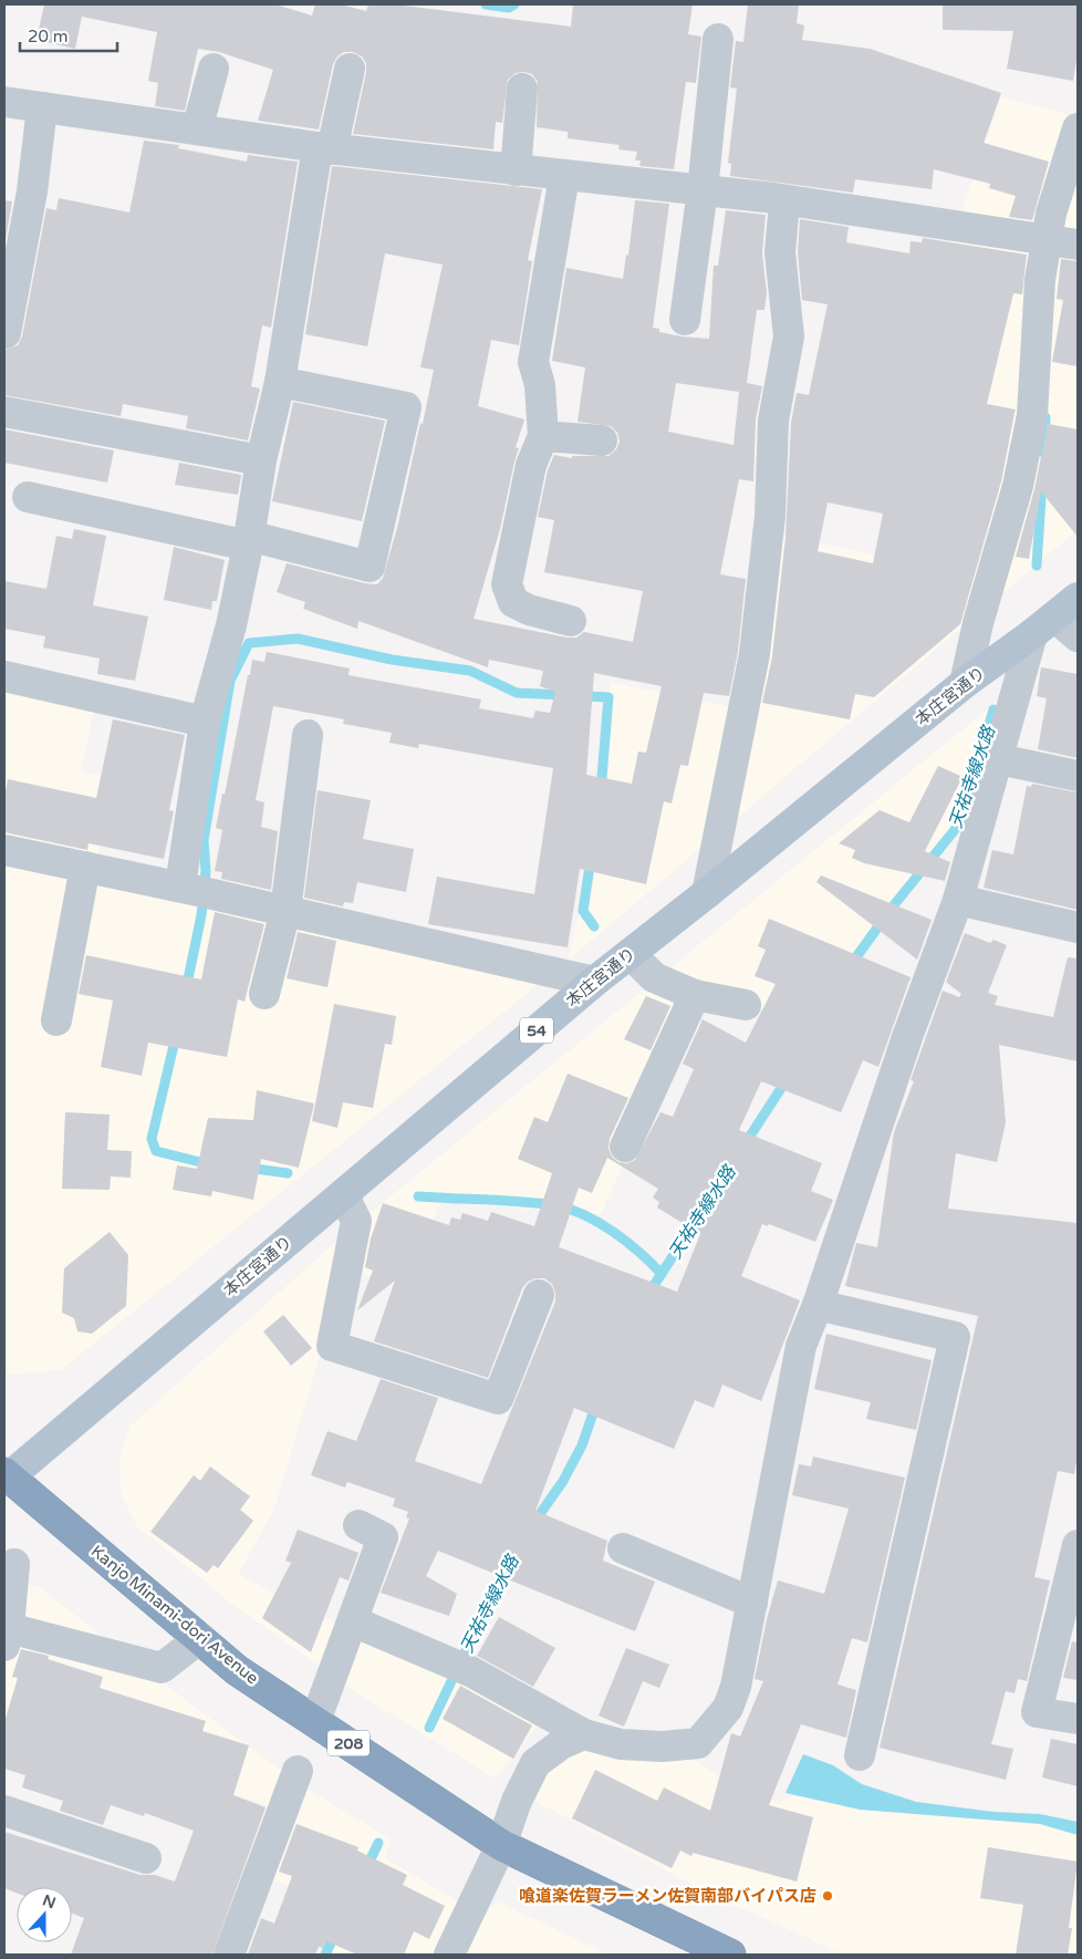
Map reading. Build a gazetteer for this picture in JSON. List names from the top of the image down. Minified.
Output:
{"streets":{"highway":["Kanjo Minami-dori Avenue","208"],"main road":["本庄宮通り","54"]},"crossings":[["本庄宮通り","Kanjo Minami-dori Avenue"]],"water":["天祐寺線水路"],"places":["喰道楽佐賀ラーメン佐賀南部バイパス店"],"scale_bar":"20 m","north":"top"}
